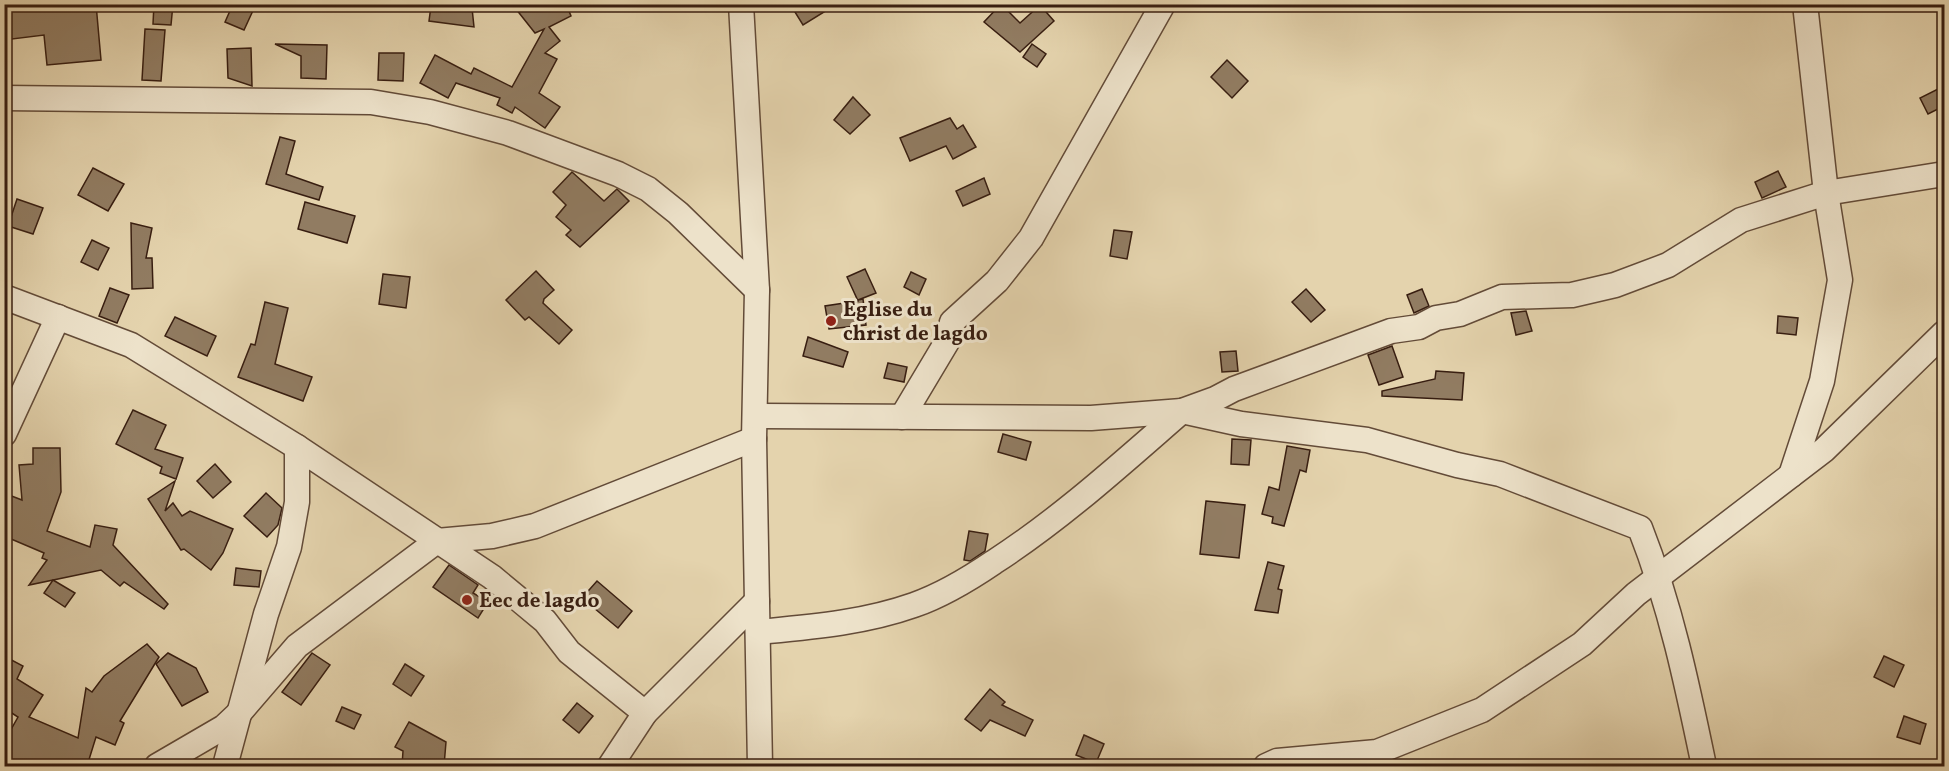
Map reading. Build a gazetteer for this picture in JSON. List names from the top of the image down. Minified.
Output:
{"places":["Eglise du christ de lagdo","Eec de lagdo"]}
